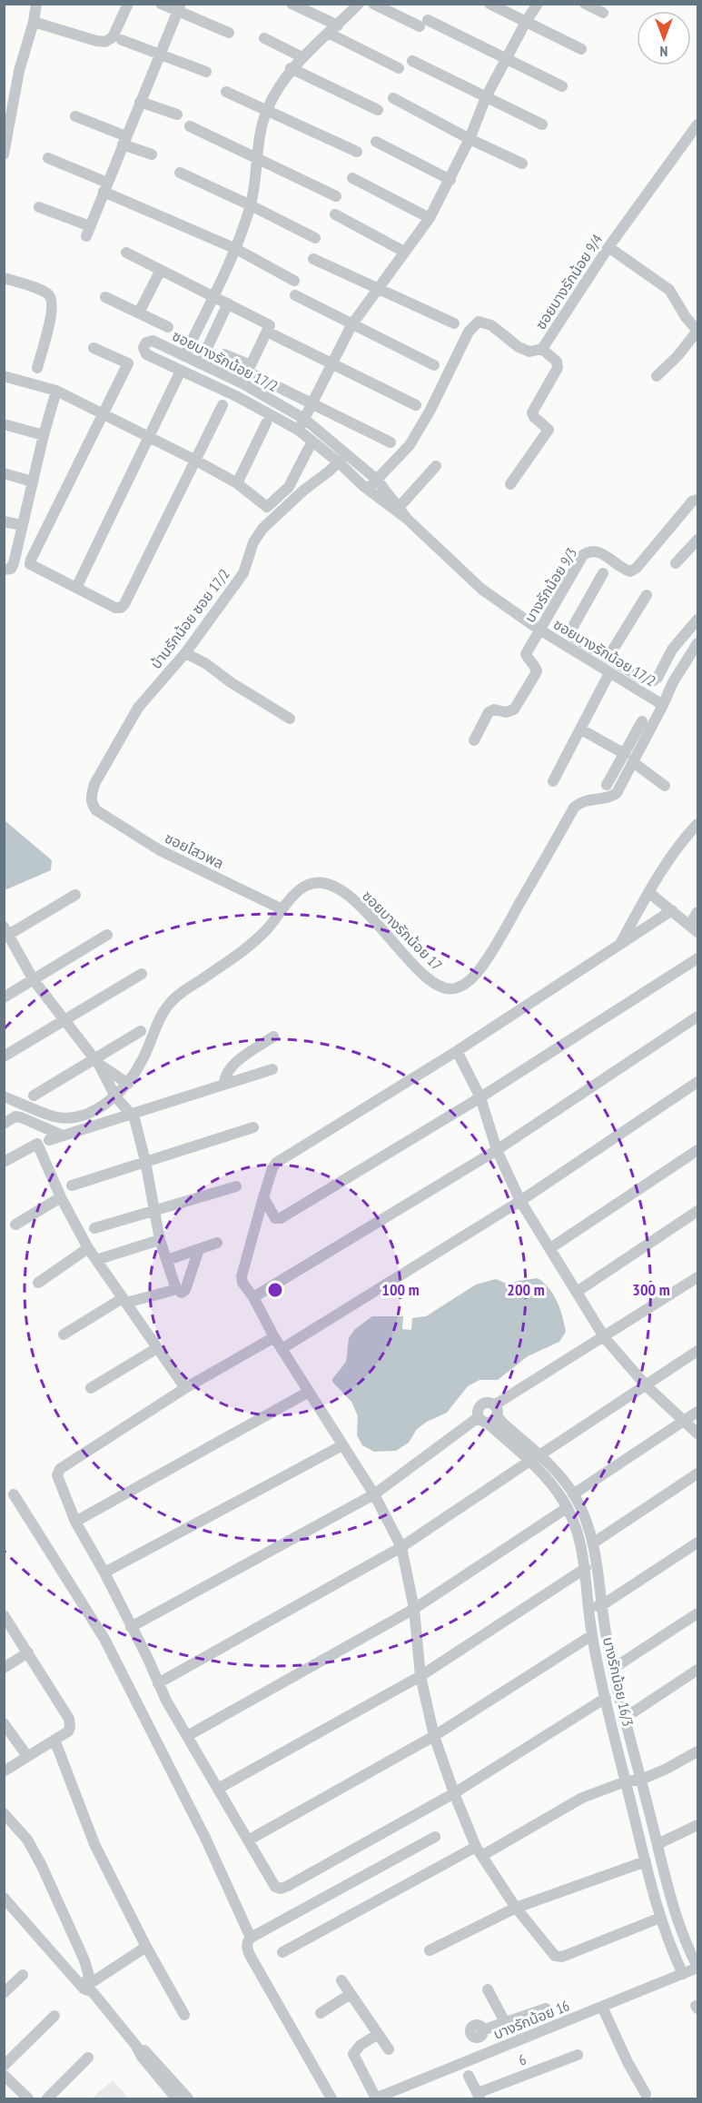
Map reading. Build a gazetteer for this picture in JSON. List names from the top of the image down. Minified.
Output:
{"streets":{"street":["ซอยบางรักน้อย 9/4","ซอยบางรักน้อย 17/2","บางรักน้อย 9/3","บ้านรักน้อย ซอย 17/2","ซอยไสวพล","ซอยบางรักน้อย 17","บางรักน้อย 16/3","บางรักน้อย 16","6"]},"crossings":[["ซอยบางรักน้อย 9/4","ซอยบางรักน้อย 17/2"],["ซอยบางรักน้อย 17/2","บางรักน้อย 9/3"],["ซอยบางรักน้อย 17/2","บ้านรักน้อย ซอย 17/2"],["ซอยบางรักน้อย 17/2","ซอยบางรักน้อย 17"],["บ้านรักน้อย ซอย 17/2","ซอยไสวพล"],["ซอยไสวพล","ซอยบางรักน้อย 17"],["บางรักน้อย 16/3","บางรักน้อย 16"]],"north":"bottom","rings":["100 m","200 m","300 m"]}
